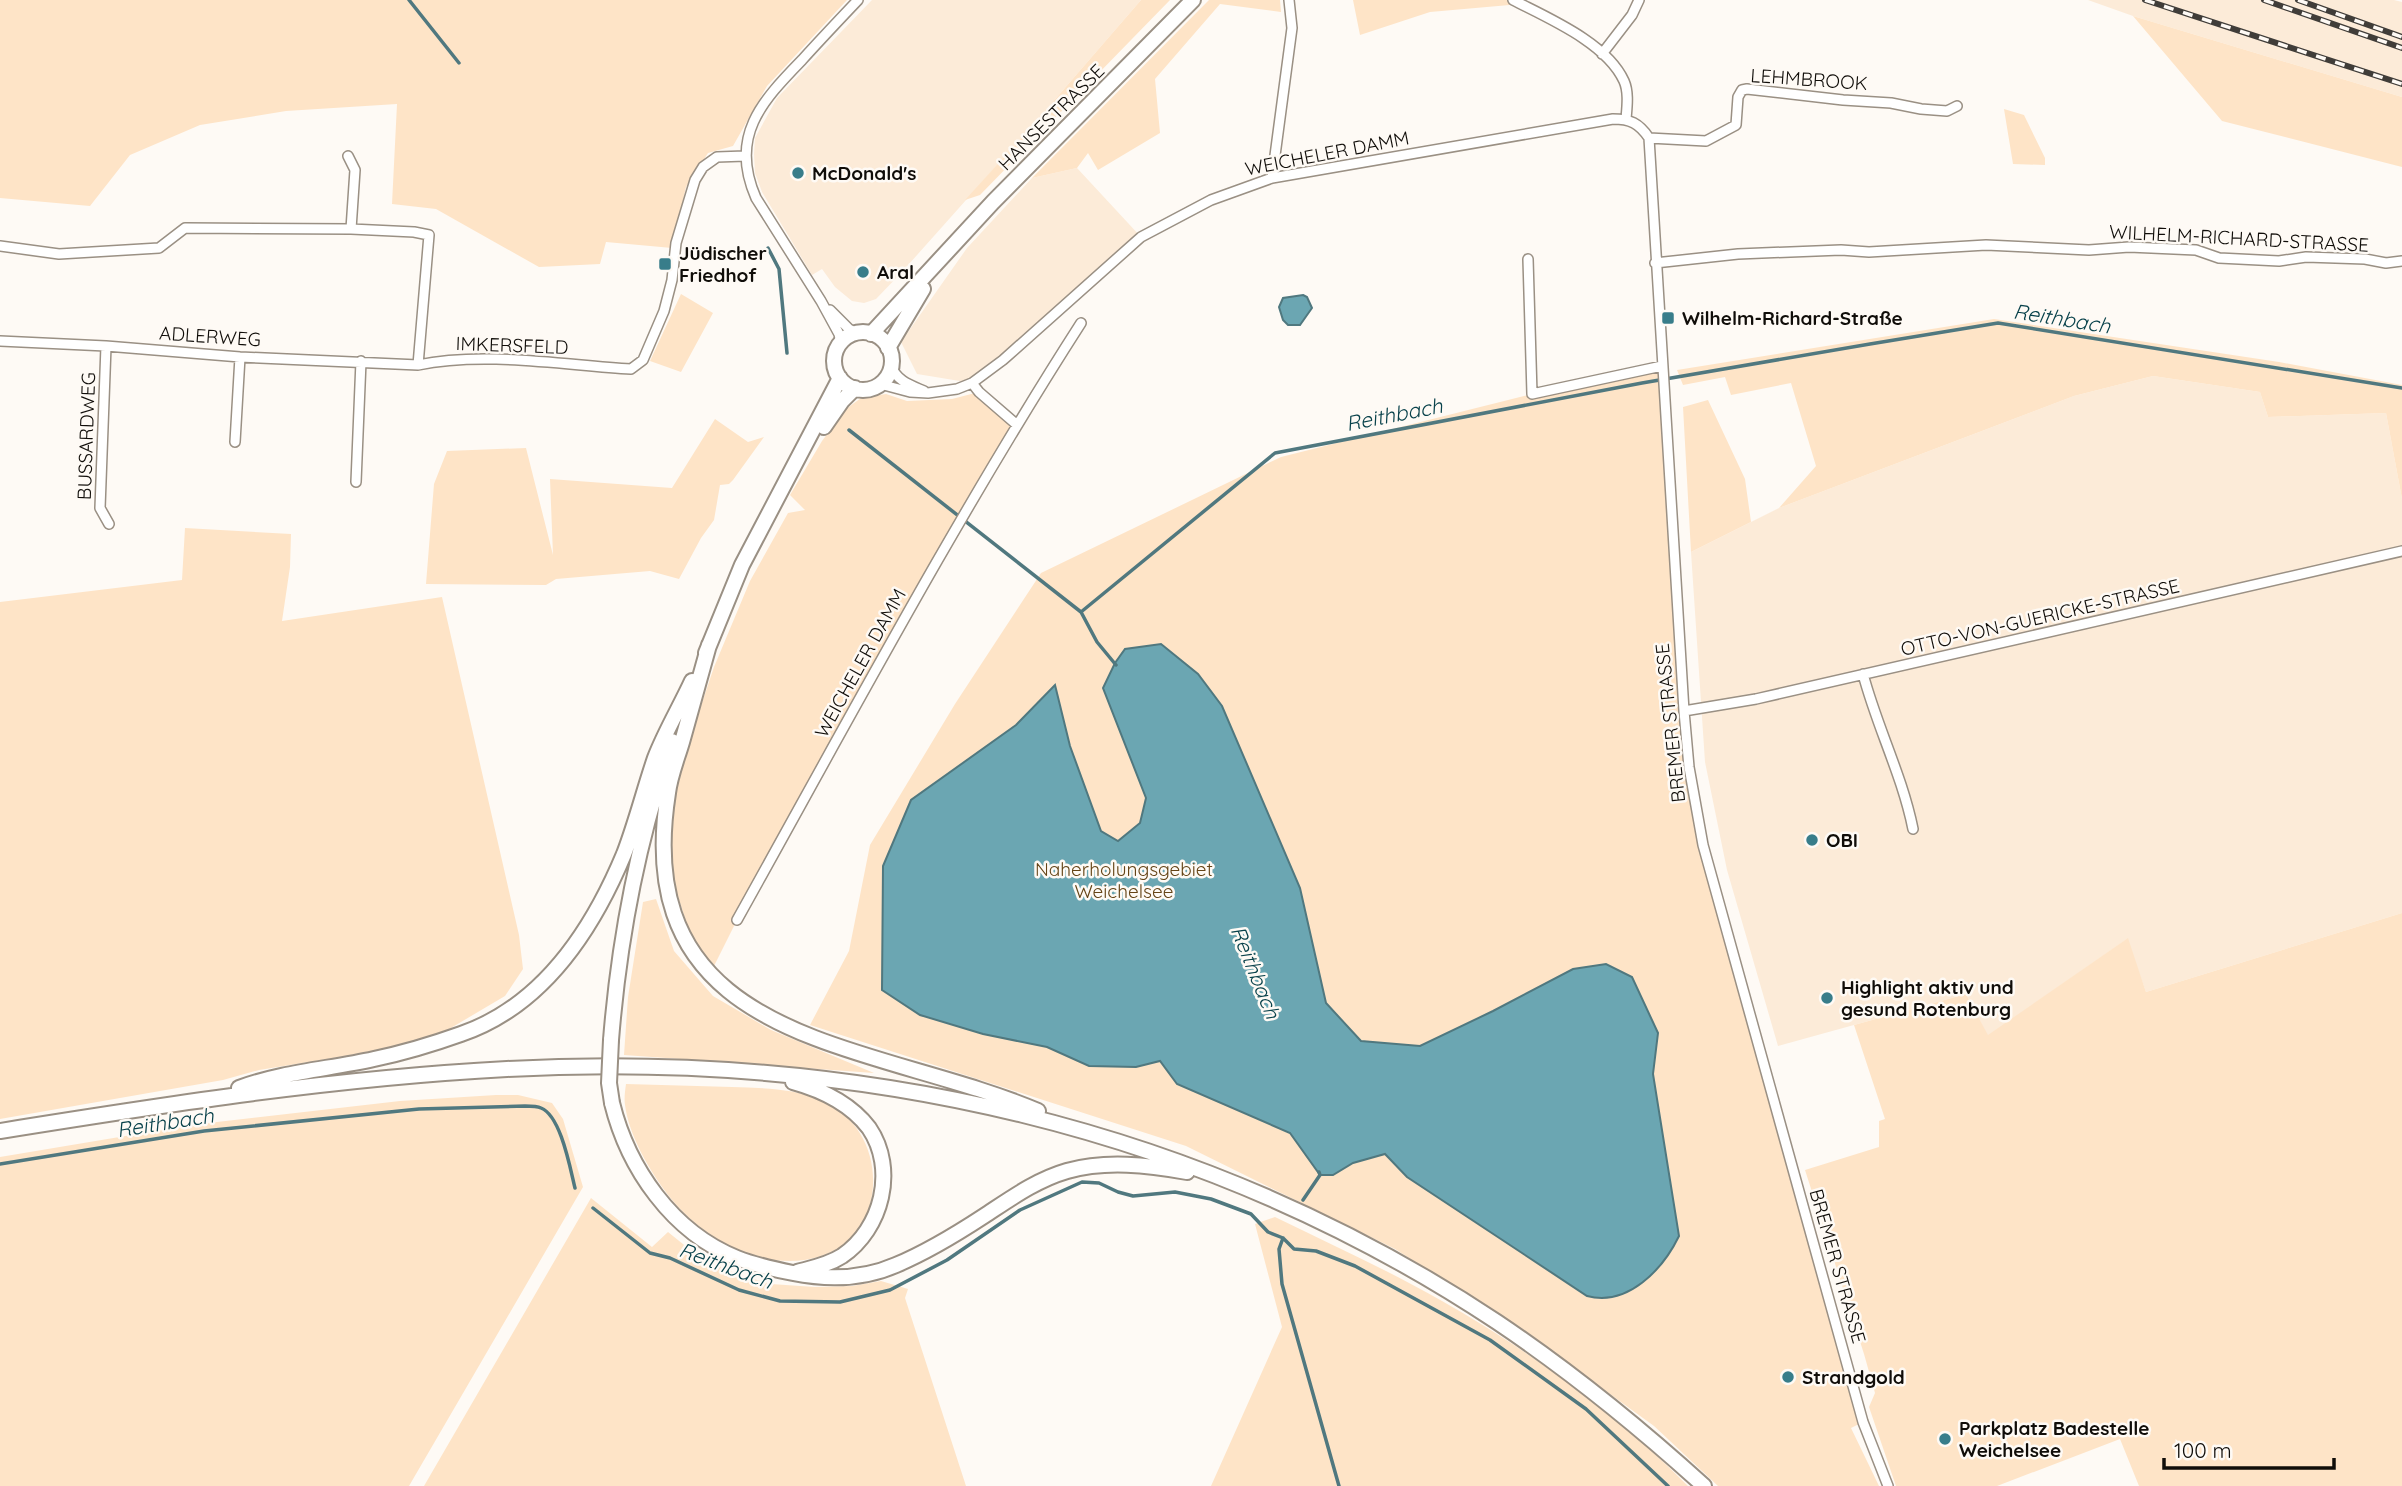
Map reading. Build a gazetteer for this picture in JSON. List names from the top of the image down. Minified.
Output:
{"streets":{"main road":["HANSESTRASSE"],"street":["LEHMBROOK","WEICHELER DAMM","WILHELM-RICHARD-STRASSE","ADLERWEG","IMKERSFELD","BUSSARDWEG","OTTO-VON-GUERICKE-STRASSE","BREMER STRASSE"]},"crossings":[["LEHMBROOK","BREMER STRASSE"],["HANSESTRASSE","WEICHELER DAMM"],["WILHELM-RICHARD-STRASSE","BREMER STRASSE"],["ADLERWEG","IMKERSFELD"],["ADLERWEG","BUSSARDWEG"],["OTTO-VON-GUERICKE-STRASSE","BREMER STRASSE"]],"water":["Reithbach"],"parks":["Naherholungsgebiet Weichelsee"],"places":{"other":["McDonald's","Aral","OBI","Highlight aktiv und gesund Rotenburg","Strandgold","Parkplatz Badestelle Weichelsee"],"transit":["Jüdischer Friedhof","Wilhelm-Richard-Straße"]},"scale_bar":"100 m"}
